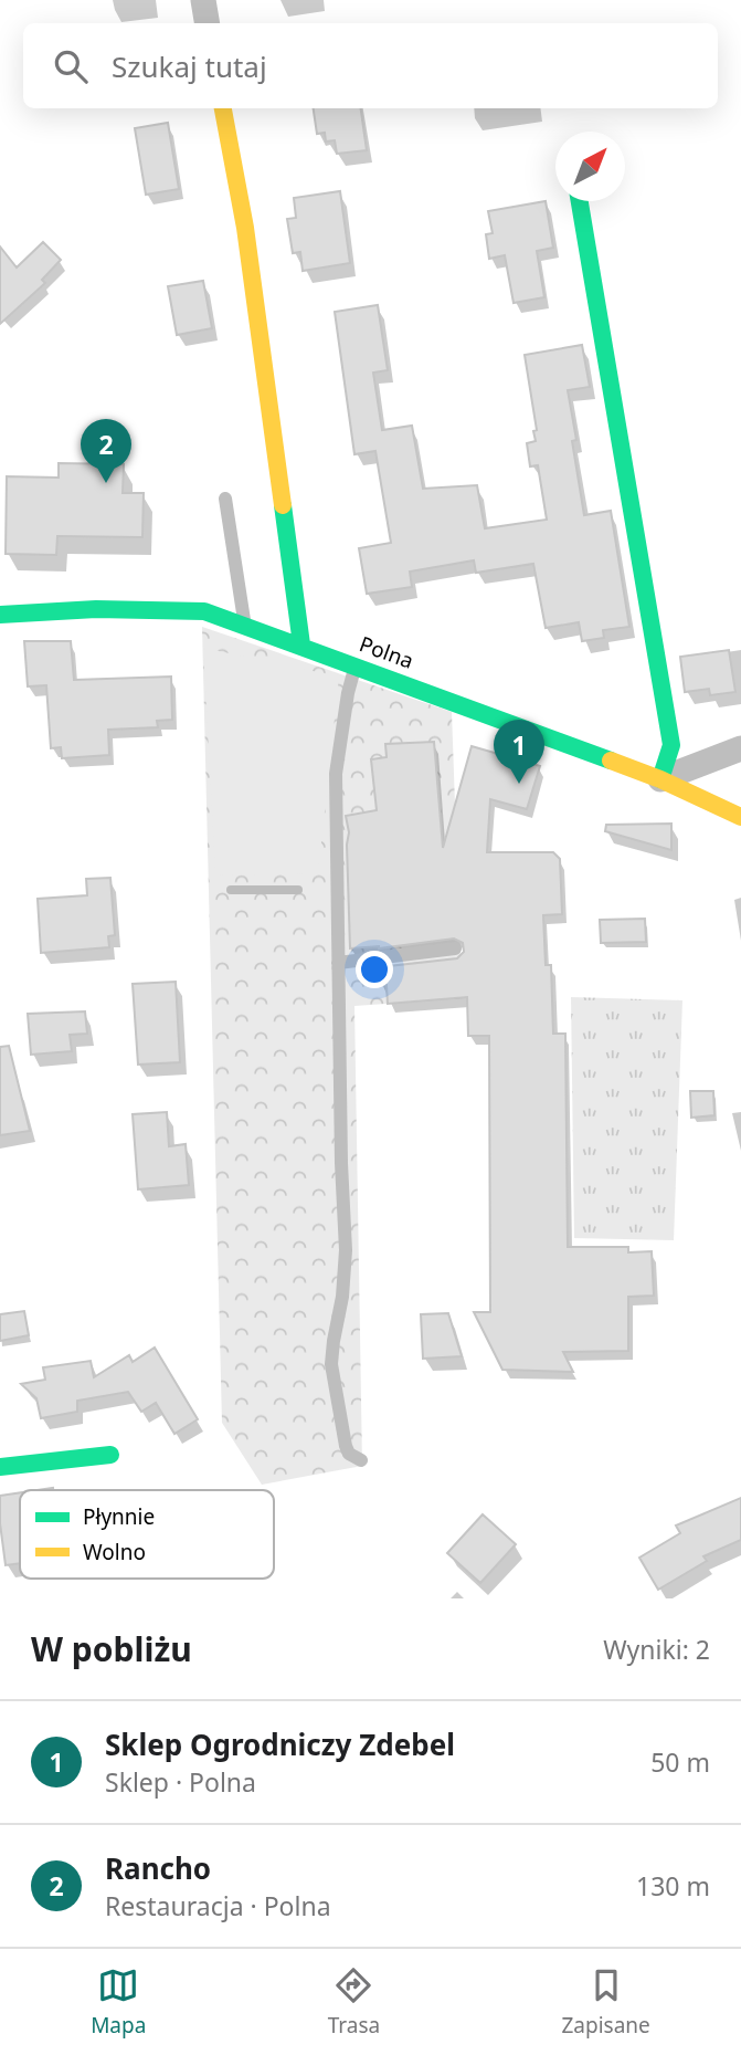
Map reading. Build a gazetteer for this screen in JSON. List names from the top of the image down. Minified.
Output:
{"streets":{"street":["Polna"]},"legend":["Płynnie","Wolno"],"north":"top right","page":{"search":"Szukaj tutaj","pins":["2","1"],"heading":["W pobliżu","Wyniki: 2"],"list":[{"mark":"1","name":"Sklep Ogrodniczy Zdebel","note":"Sklep · Polna","value":"50 m"},{"mark":"2","name":"Rancho","note":"Restauracja · Polna","value":"130 m"}],"nav":["Mapa","Trasa","Zapisane"]}}
